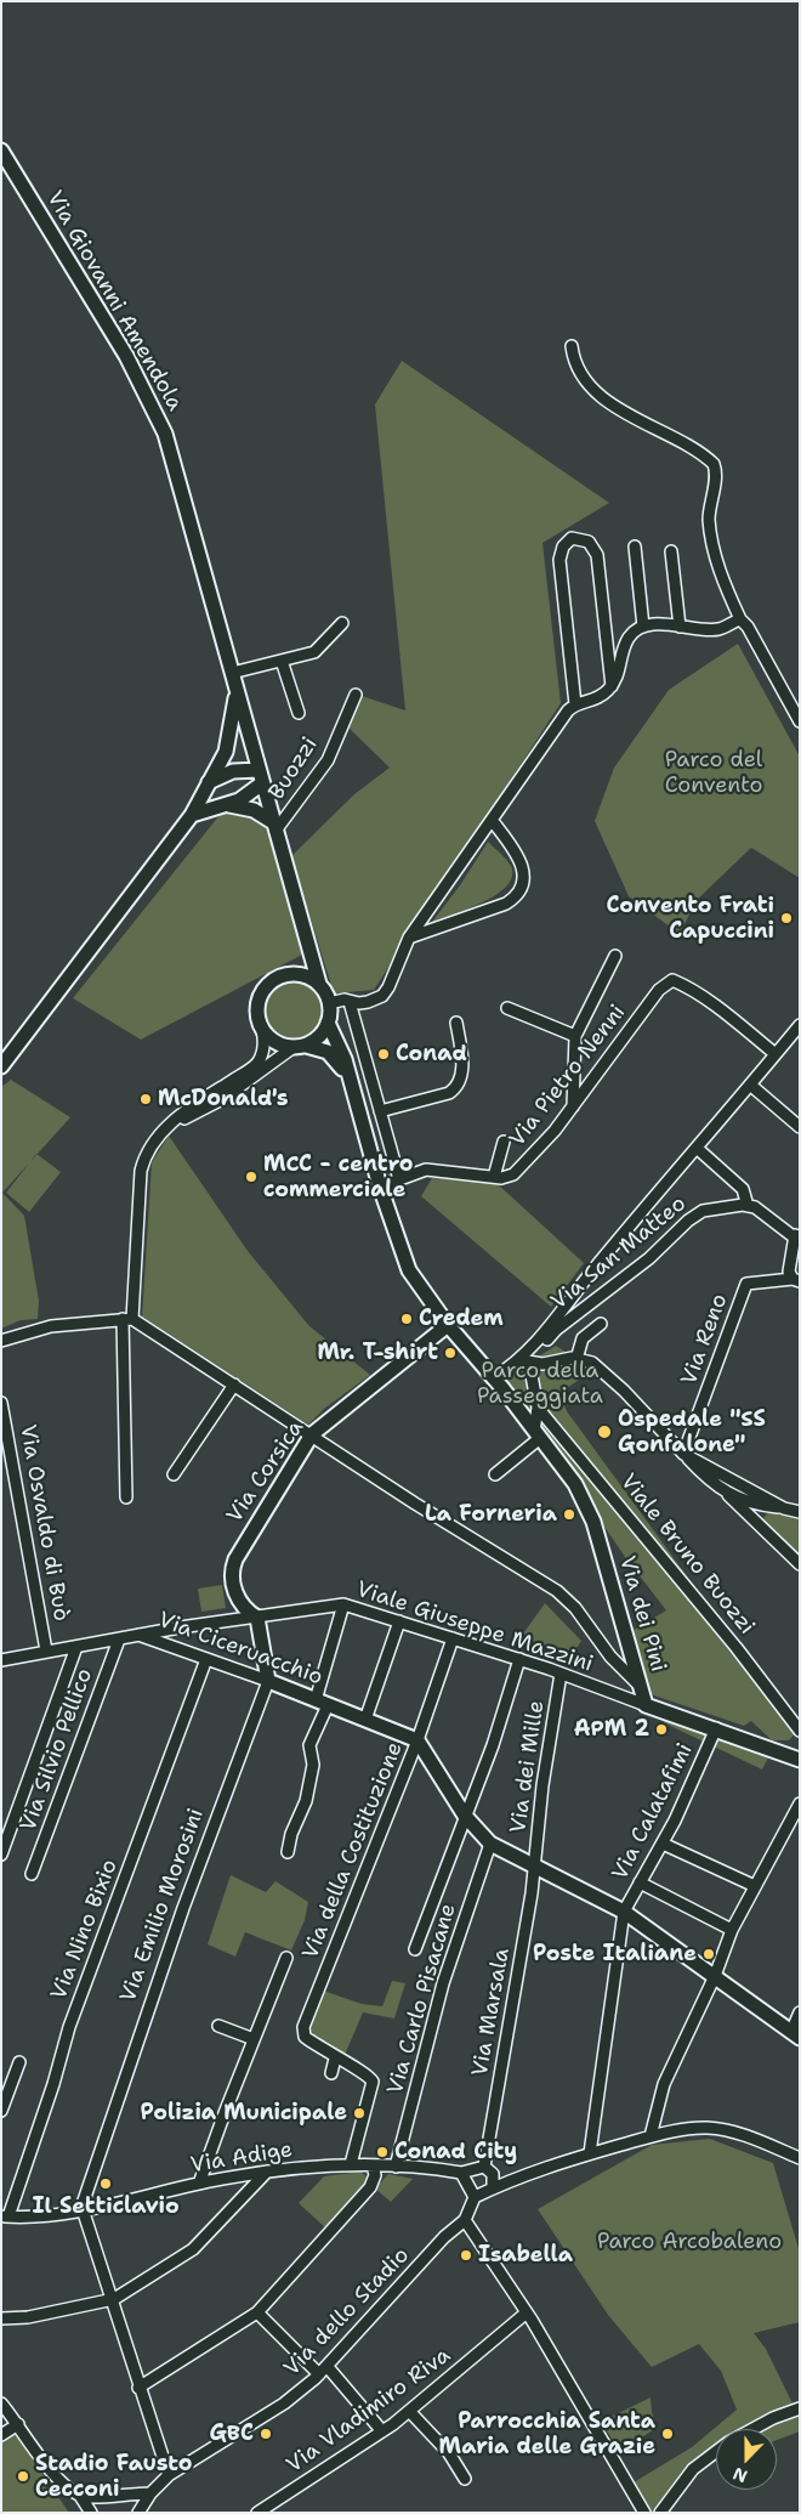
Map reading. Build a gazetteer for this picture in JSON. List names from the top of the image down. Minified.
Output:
{"streets":{"main road":["Via Giovanni Amendola","Via Corsica","Via dei Pini","Via Ciceruacchio","Via della Costituzione"],"street":["Buozzi","Via Pietro Nenni","Via San Matteo","Via Reno","Via Osvaldo di Buò","Viale Bruno Buozzi","Viale Giuseppe Mazzini","Via Silvio Pellico","Via dei Mille","Via Calatafimi","Via Emilio Morosini","Via Nino Bixio","Via Carlo Pisacane","Via Marsala","Via Adige","Via dello Stadio","Via Vladimiro Riva"]},"crossings":[["Via Giovanni Amendola","Buozzi"],["Via Corsica","Viale Giuseppe Mazzini"],["Via Osvaldo di Buò","Viale Giuseppe Mazzini"],["Via dei Pini","Viale Giuseppe Mazzini"],["Viale Giuseppe Mazzini","Via Ciceruacchio"],["Viale Giuseppe Mazzini","Via Silvio Pellico"],["Viale Giuseppe Mazzini","Via dei Mille"],["Via Ciceruacchio","Via della Costituzione"],["Via Ciceruacchio","Via Emilio Morosini"],["Via Ciceruacchio","Via Nino Bixio"],["Via dei Mille","Via della Costituzione"],["Via dei Mille","Via Marsala"],["Via Calatafimi","Via della Costituzione"],["Via della Costituzione","Via Carlo Pisacane"],["Via della Costituzione","Via Marsala"],["Via della Costituzione","Via Adige"],["Via Emilio Morosini","Via Adige"],["Via Nino Bixio","Via Adige"],["Via Carlo Pisacane","Via Adige"]],"parks":["Parco del Convento","Parco della Passeggiata","Parco Arcobaleno"],"places":["Convento Frati Capuccini","Conad","McDonald's","MCC - centro commerciale","Credem","Mr. T-shirt","Ospedale \"SS Gonfalone\"","La Forneria","APM 2","Poste Italiane","Polizia Municipale","Conad City","Il Setticlavio","Isabella","GBC","Parrocchia Santa Maria delle Grazie","Stadio Fausto Cecconi"],"north":"bottom"}
